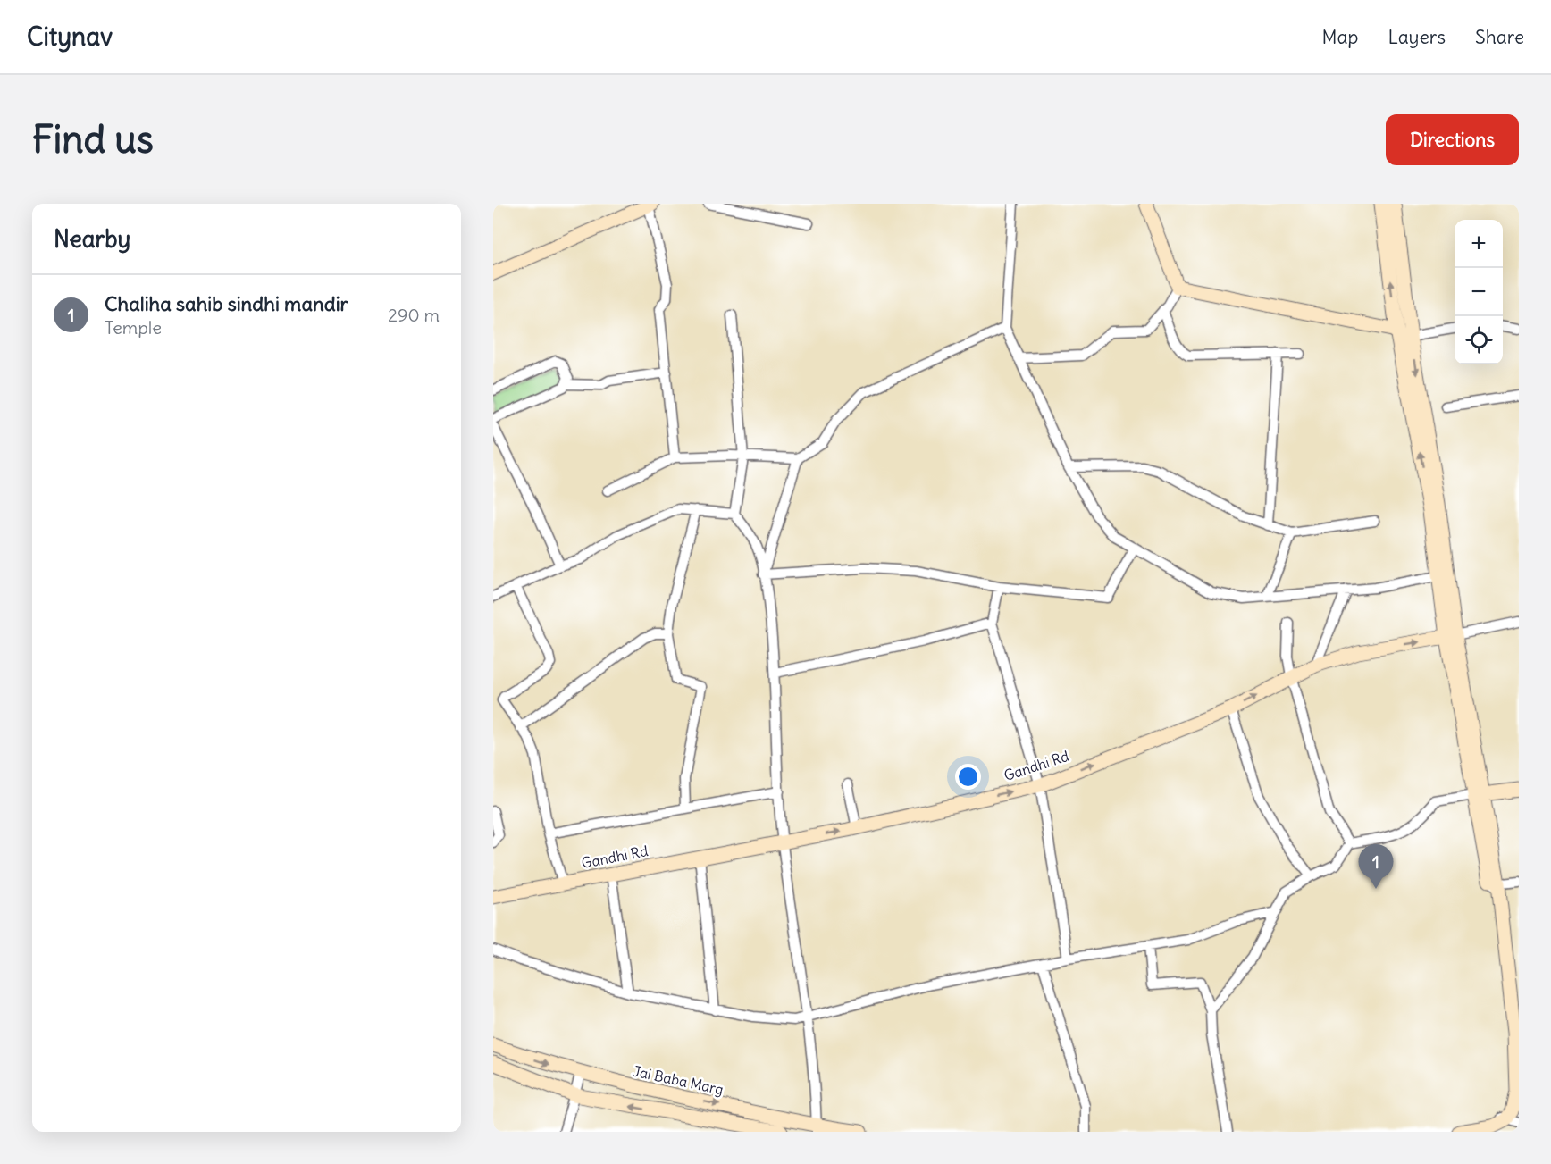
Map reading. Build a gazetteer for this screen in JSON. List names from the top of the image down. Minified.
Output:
{"streets":{"street":["Gandhi Rd","Jai Baba Marg"]},"one_way":["Gandhi Rd"],"page":{"header":"Citynav","nav":["Map","Layers","Share"],"buttons":"Directions","title":"Find us","heading":"Nearby","map_buttons":["+","−"],"list":[{"mark":"1","name":"Chaliha sahib sindhi mandir","note":"Temple","value":"290 m"}],"pins":"1"}}
